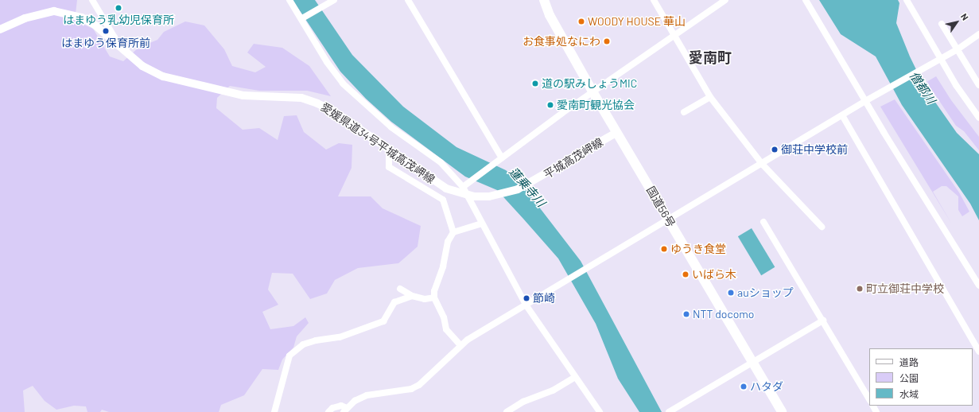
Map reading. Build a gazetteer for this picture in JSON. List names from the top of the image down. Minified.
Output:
{"streets":{"highway":["国道56号"],"main road":["愛媛県道34号平城高茂岬線","平城高茂岬線"]},"crossings":[["愛媛県道34号平城高茂岬線","平城高茂岬線"],["平城高茂岬線","国道56号"]],"districts":["愛南町"],"water":["僧都川","蓮乗寺川"],"places":["はまゆう乳幼児保育所","WOODY HOUSE 華山","はまゆう保育所前","お食事処なにわ","道の駅みしょうMIC","愛南町観光協会","御荘中学校前","ゆうき食堂","いばら木","町立御荘中学校","auショップ","節崎","NTT docomo","ハタダ"],"legend":["道路","公園","水域"],"north":"top right"}
